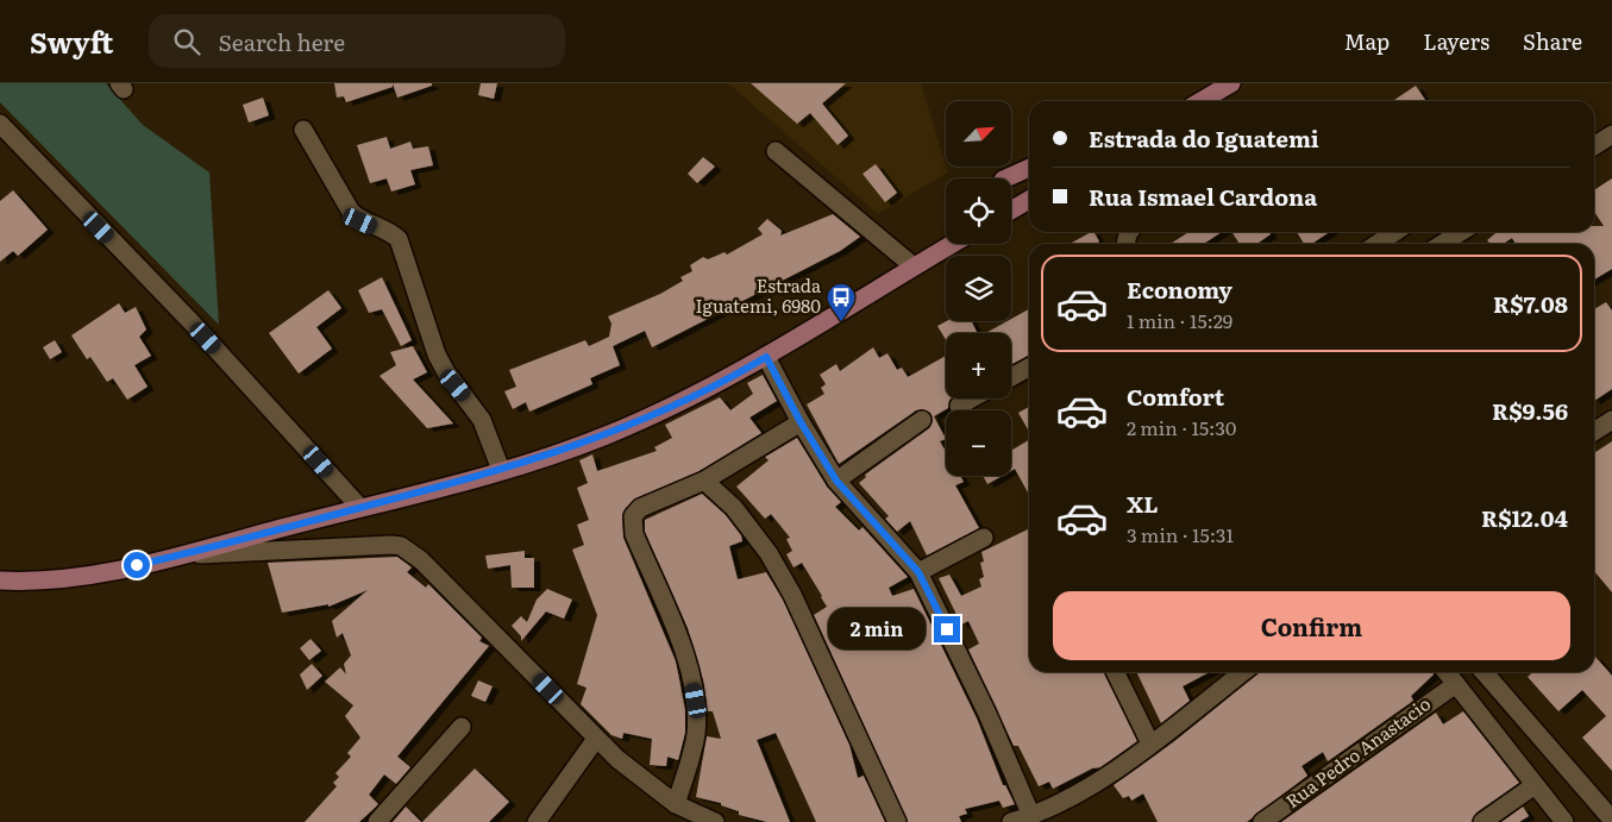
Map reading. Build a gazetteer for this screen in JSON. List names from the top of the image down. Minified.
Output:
{"streets":{"street":["Rua Pedro Anastacio"]},"places":{"bus stop":["Estrada Iguatemi, 6980"]},"north":"top right","page":{"header":"Swyft","search":"Search here","nav":["Map","Layers","Share"],"map_buttons":["+","−"],"banner":["Estrada do Iguatemi","Rua Ismael Cardona"],"list":[{"name":"Economy","note":"1 min · 15:29","value":"R$7.08"},{"name":"Comfort","note":"2 min · 15:30","value":"R$9.56"},{"name":"XL","note":"3 min · 15:31","value":"R$12.04"}],"buttons":"Confirm","bubble":"2 min"}}
